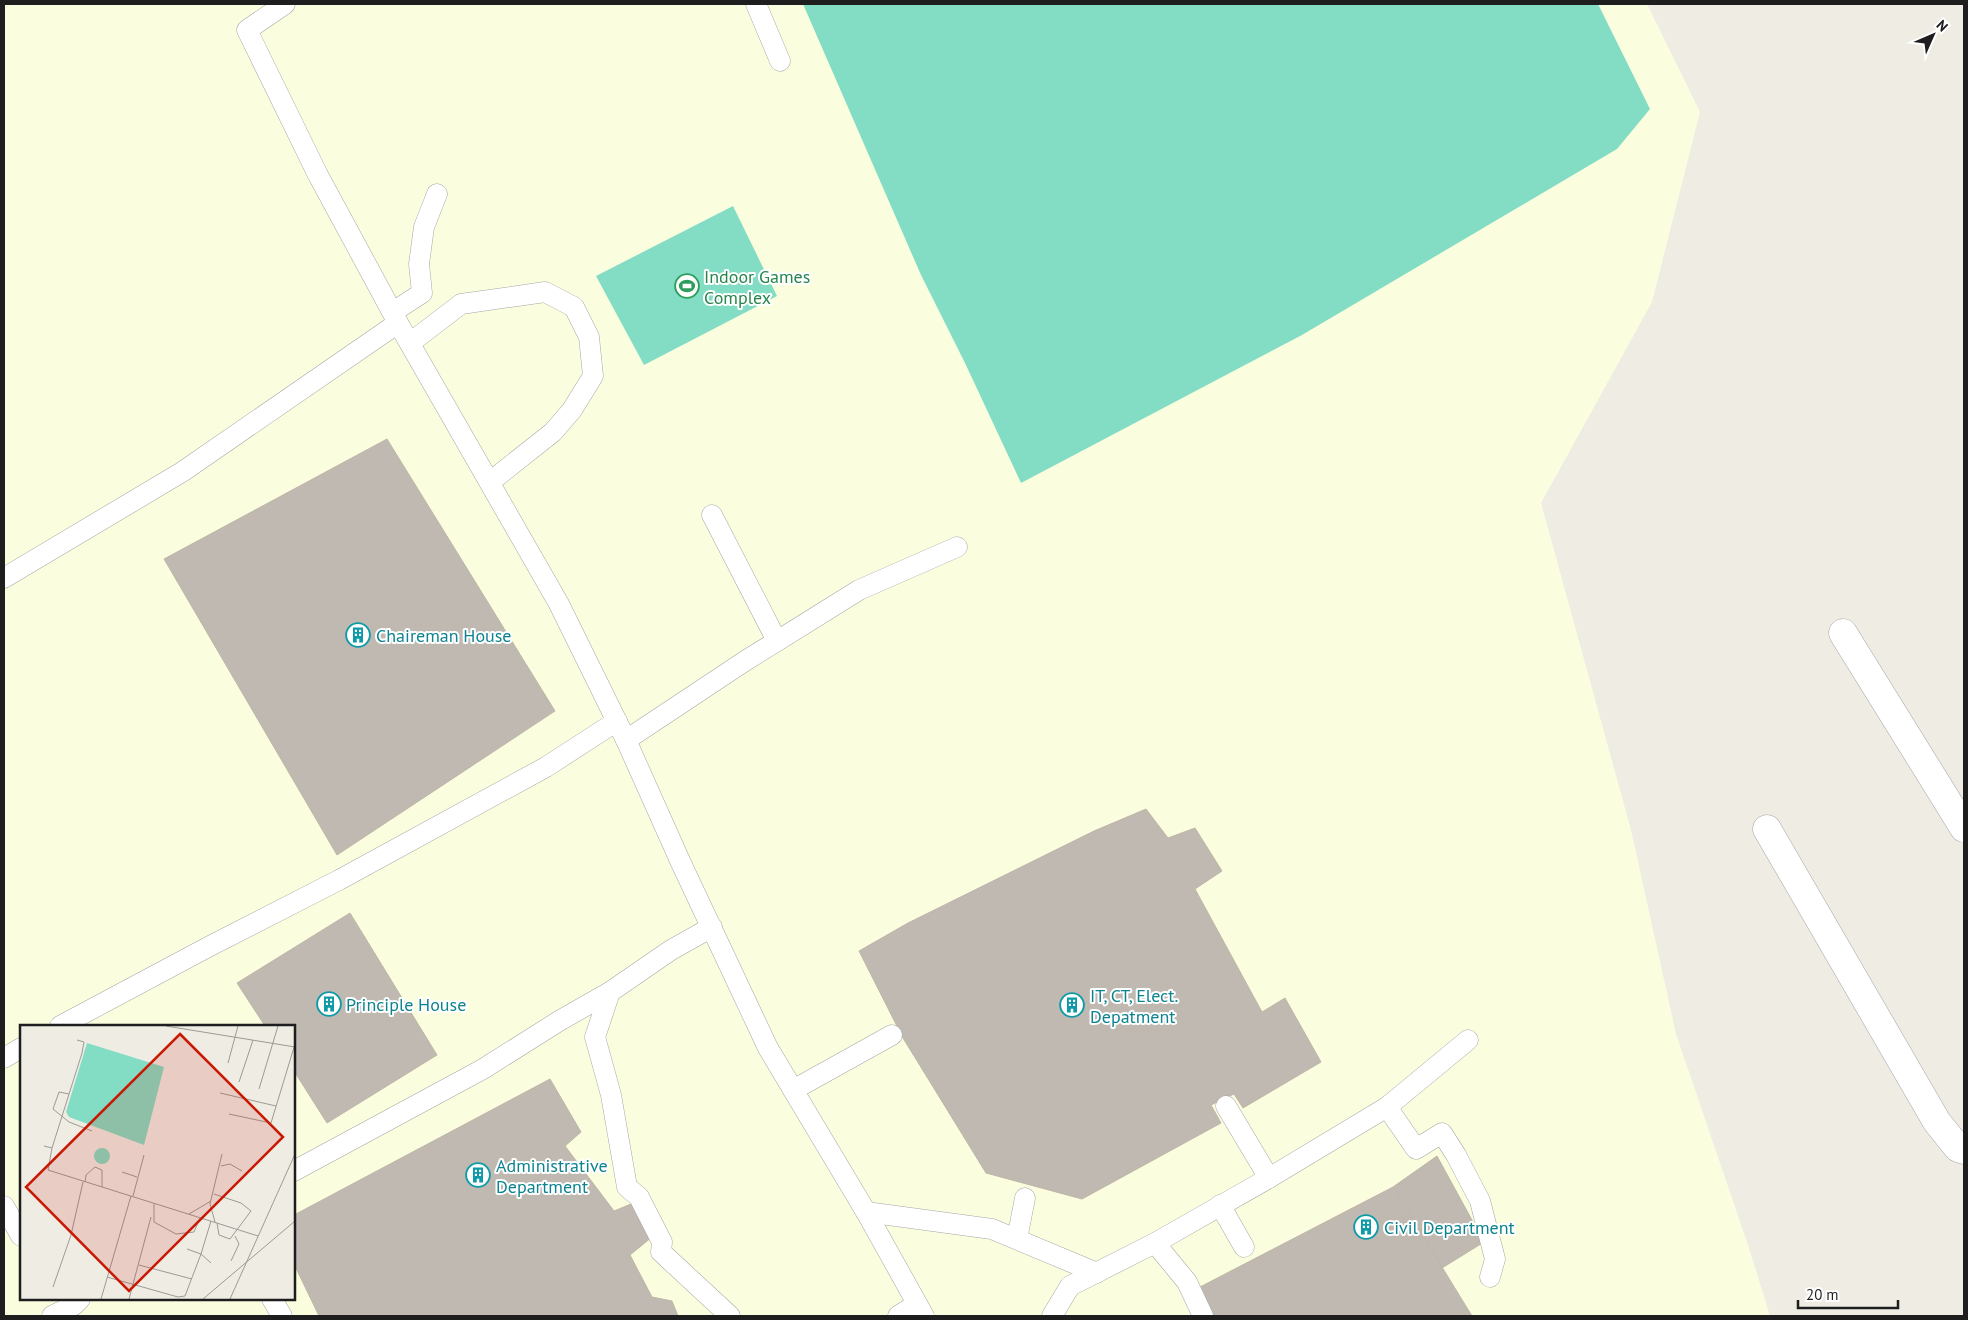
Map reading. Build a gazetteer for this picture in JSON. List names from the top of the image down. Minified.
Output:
{"places":{"sports":["Indoor Games Complex"],"building":["Chaireman House","Principle House","IT, CT, Elect. Depatment","Administrative Department","Civil Department"]},"scale_bar":"20 m","north":"top right"}
